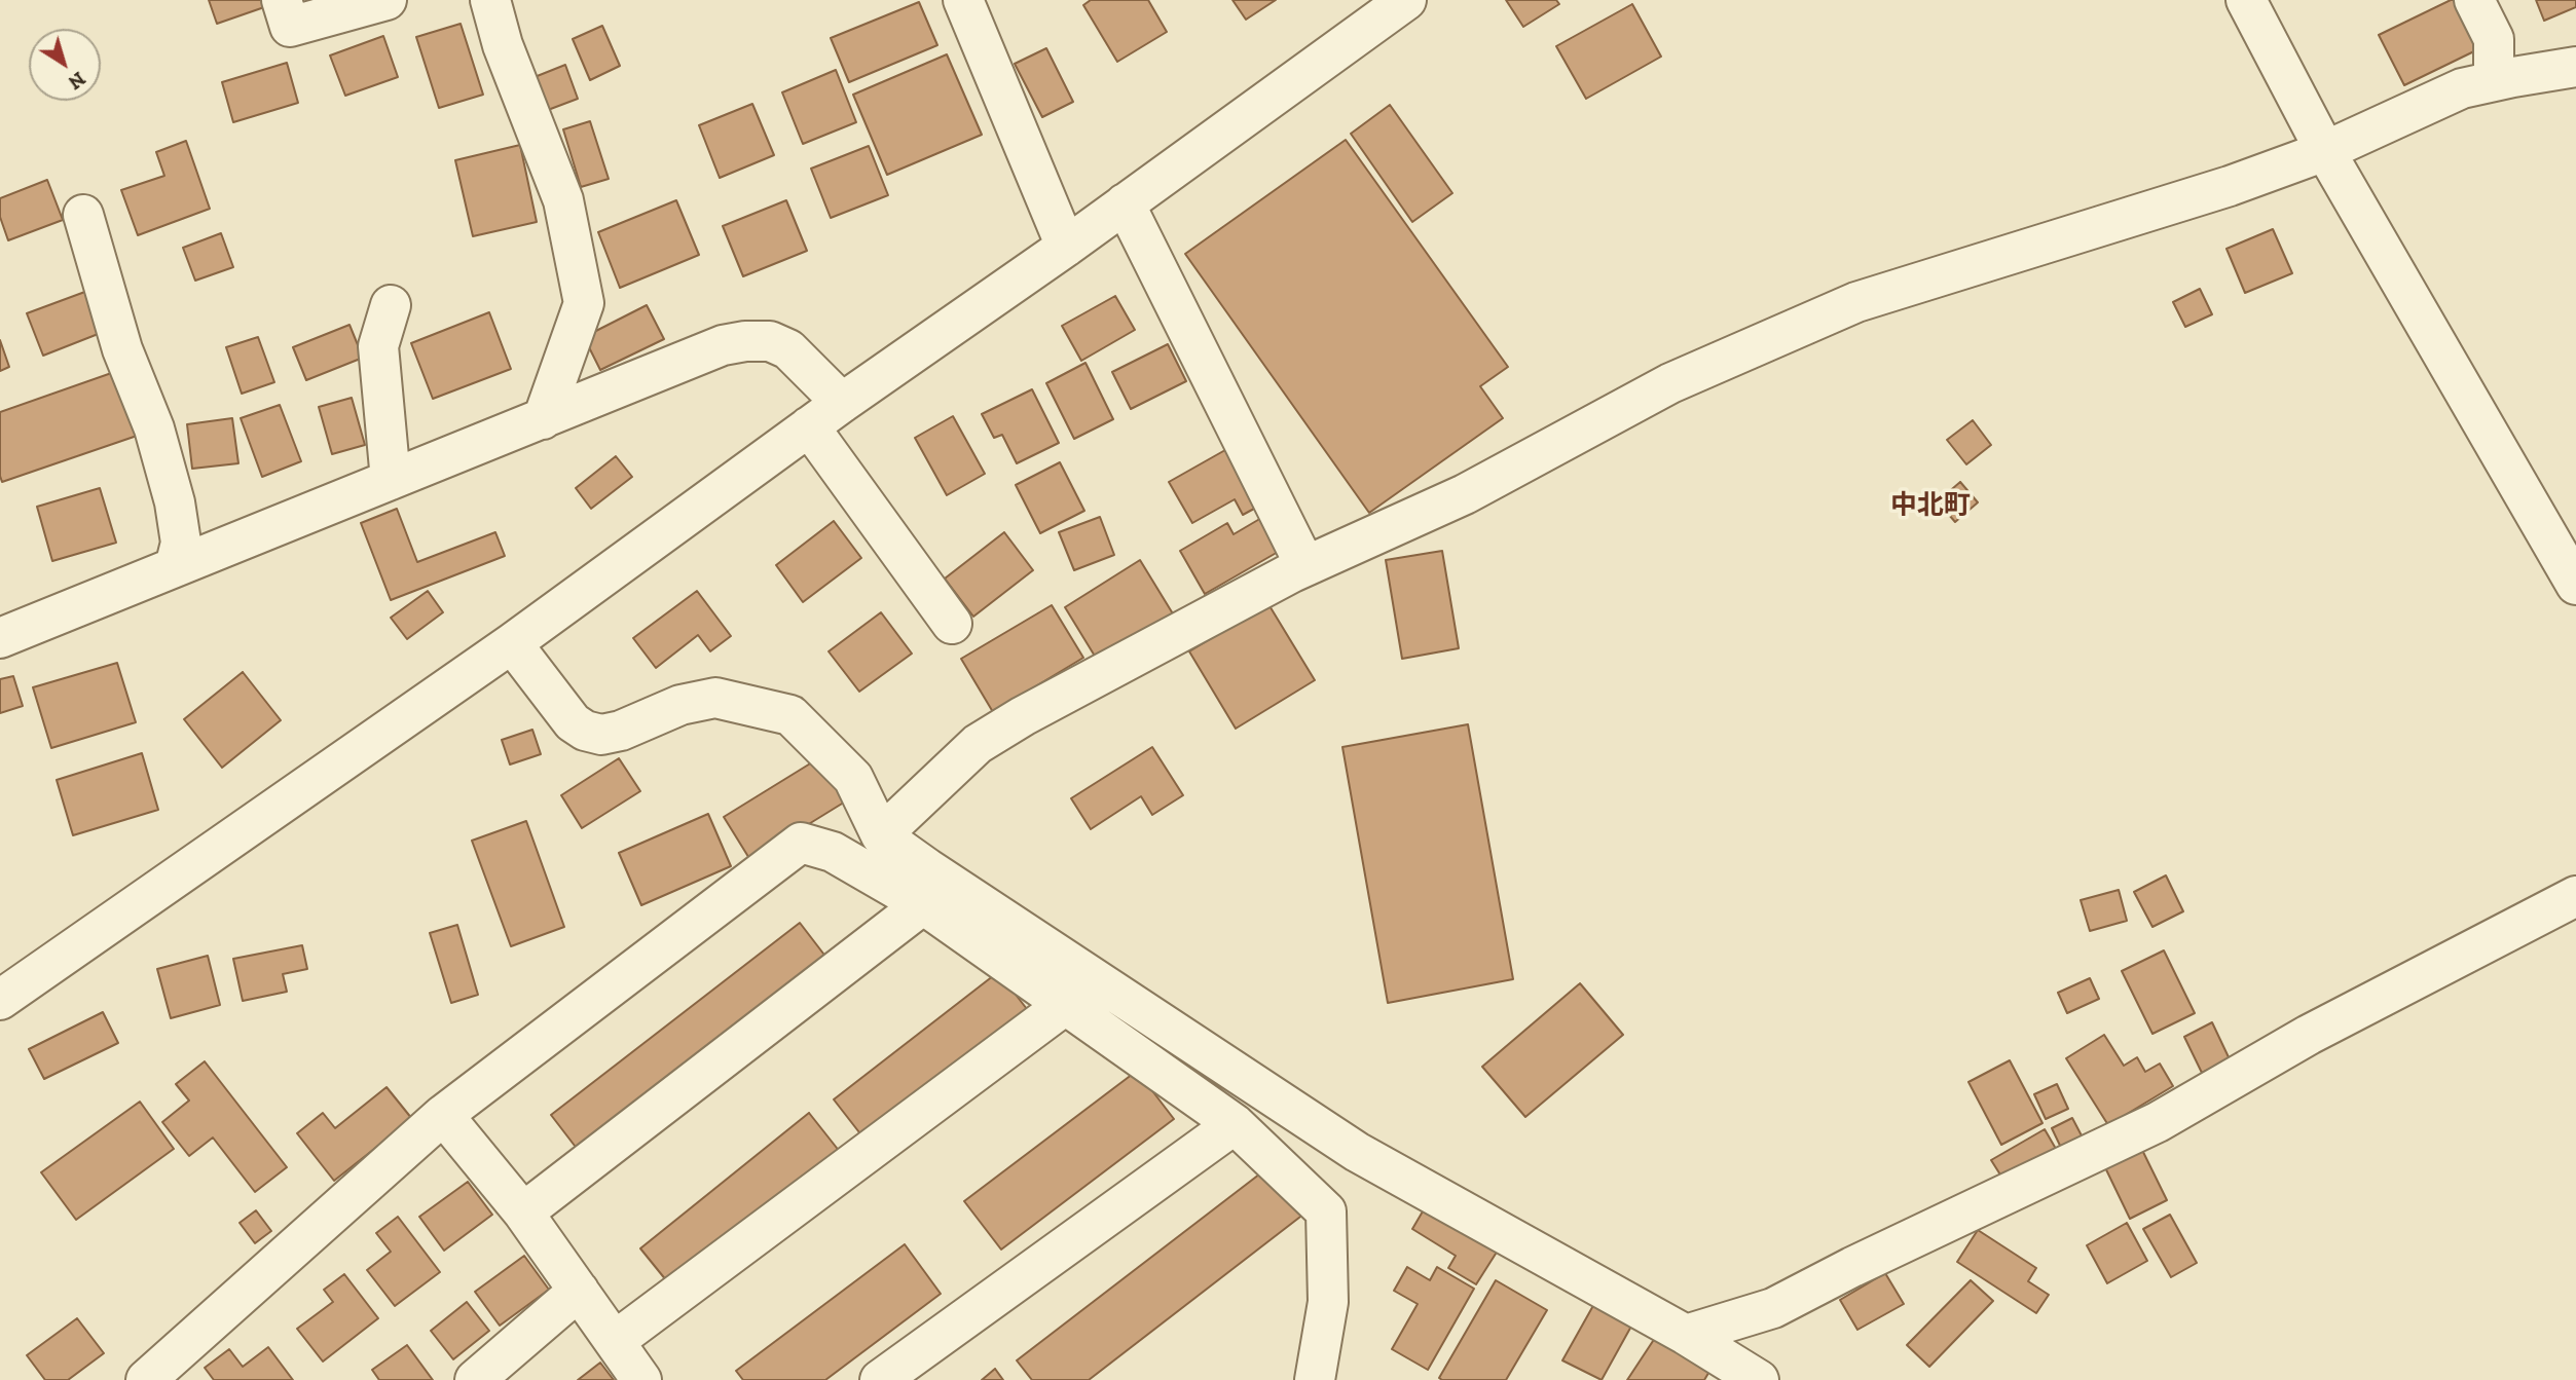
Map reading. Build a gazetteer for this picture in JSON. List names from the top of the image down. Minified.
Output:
{"districts":["中北町"],"north":"bottom right"}
